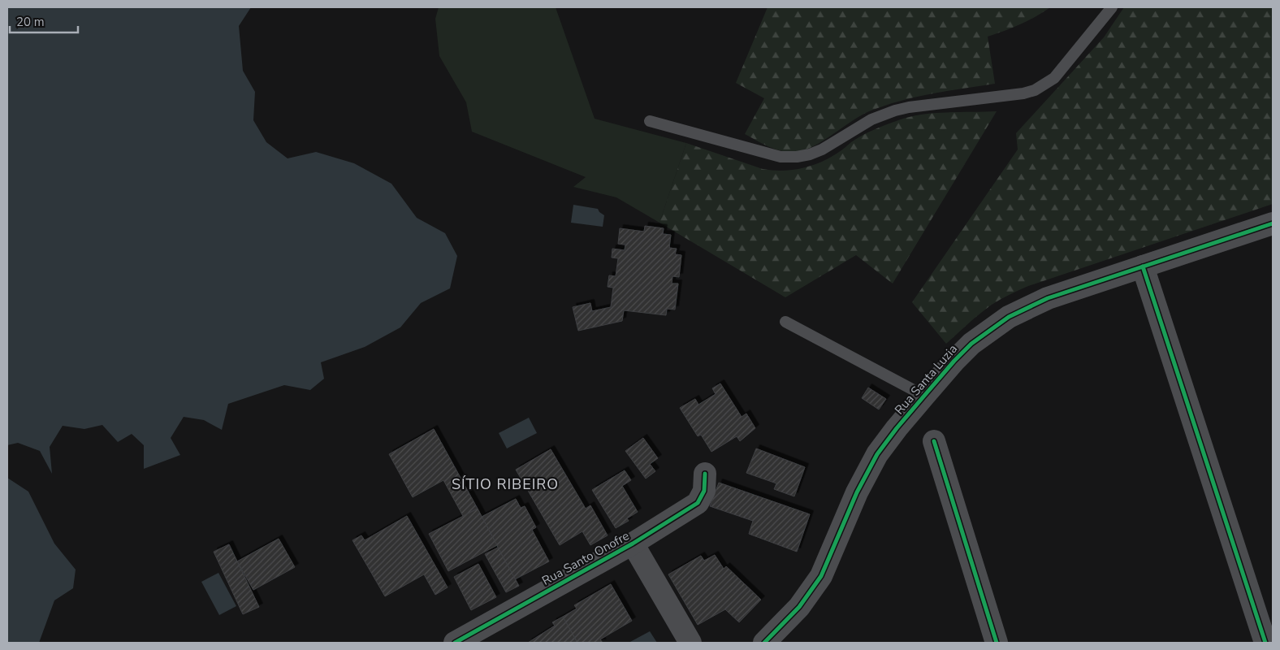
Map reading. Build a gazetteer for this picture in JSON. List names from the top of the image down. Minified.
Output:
{"streets":{"street":["Rua Santa Luzia","Rua Santo Onofre"]},"districts":["SÍTIO RIBEIRO"],"scale_bar":"20 m"}
